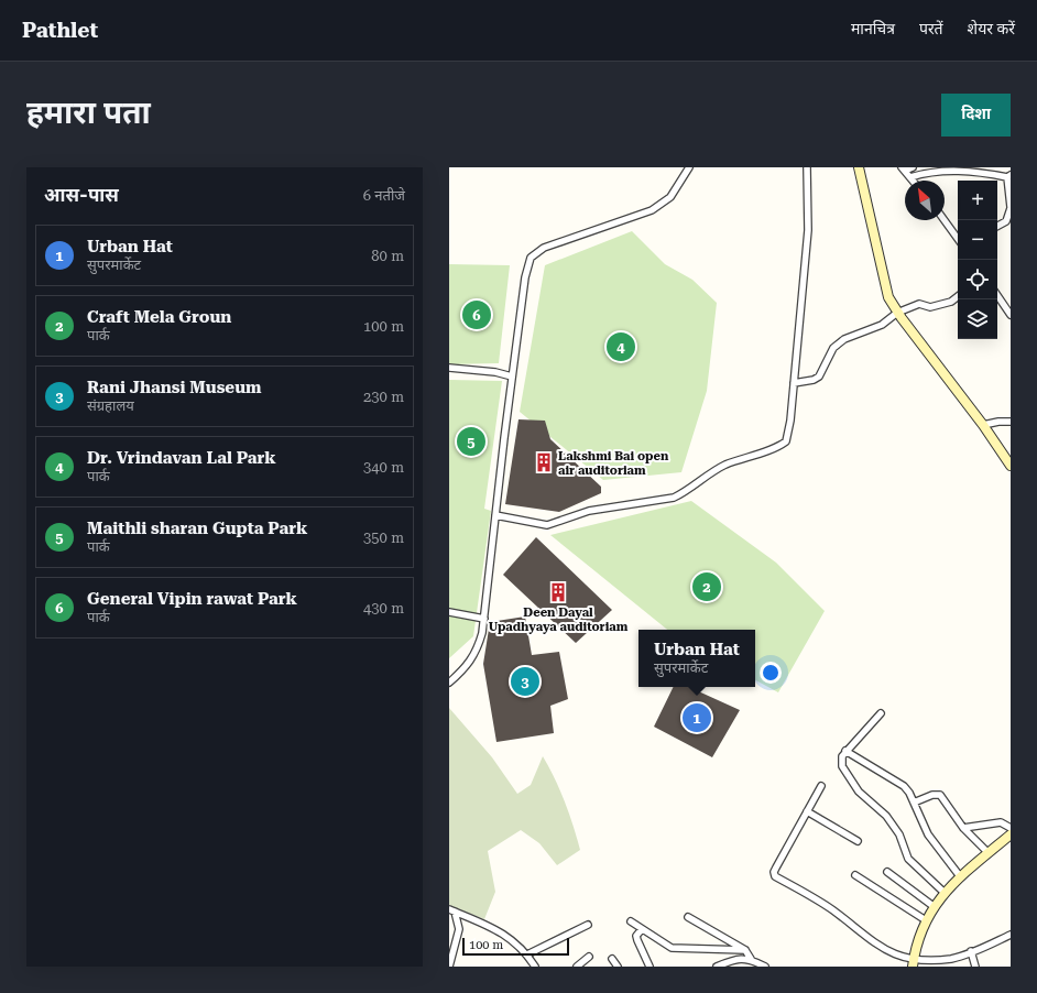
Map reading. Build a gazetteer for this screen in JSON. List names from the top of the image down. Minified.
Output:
{"places":{"building":["Lakshmi Bai open air auditoriam","Deen Dayal Upadhyaya auditoriam"]},"scale_bar":"100 m","north":"top left","page":{"header":"Pathlet","nav":["मानचित्र","परतें","शेयर करें"],"buttons":"दिशा","title":"हमारा पता","heading":["आस-पास","6 नतीजे"],"map_buttons":["+","−"],"list":[{"mark":"1","name":"Urban Hat","note":"सुपरमार्केट","value":"80 m"},{"mark":"2","name":"Craft Mela Groun","note":"पार्क","value":"100 m"},{"mark":"3","name":"Rani Jhansi Museum","note":"संग्रहालय","value":"230 m"},{"mark":"4","name":"Dr. Vrindavan Lal Park","note":"पार्क","value":"340 m"},{"mark":"5","name":"Maithli sharan Gupta Park","note":"पार्क","value":"350 m"},{"mark":"6","name":"General Vipin rawat Park","note":"पार्क","value":"430 m"}],"pins":["6","4","5","2","3","1"],"popup":["Urban Hat","सुपरमार्केट"],"scale":"100 m"}}
